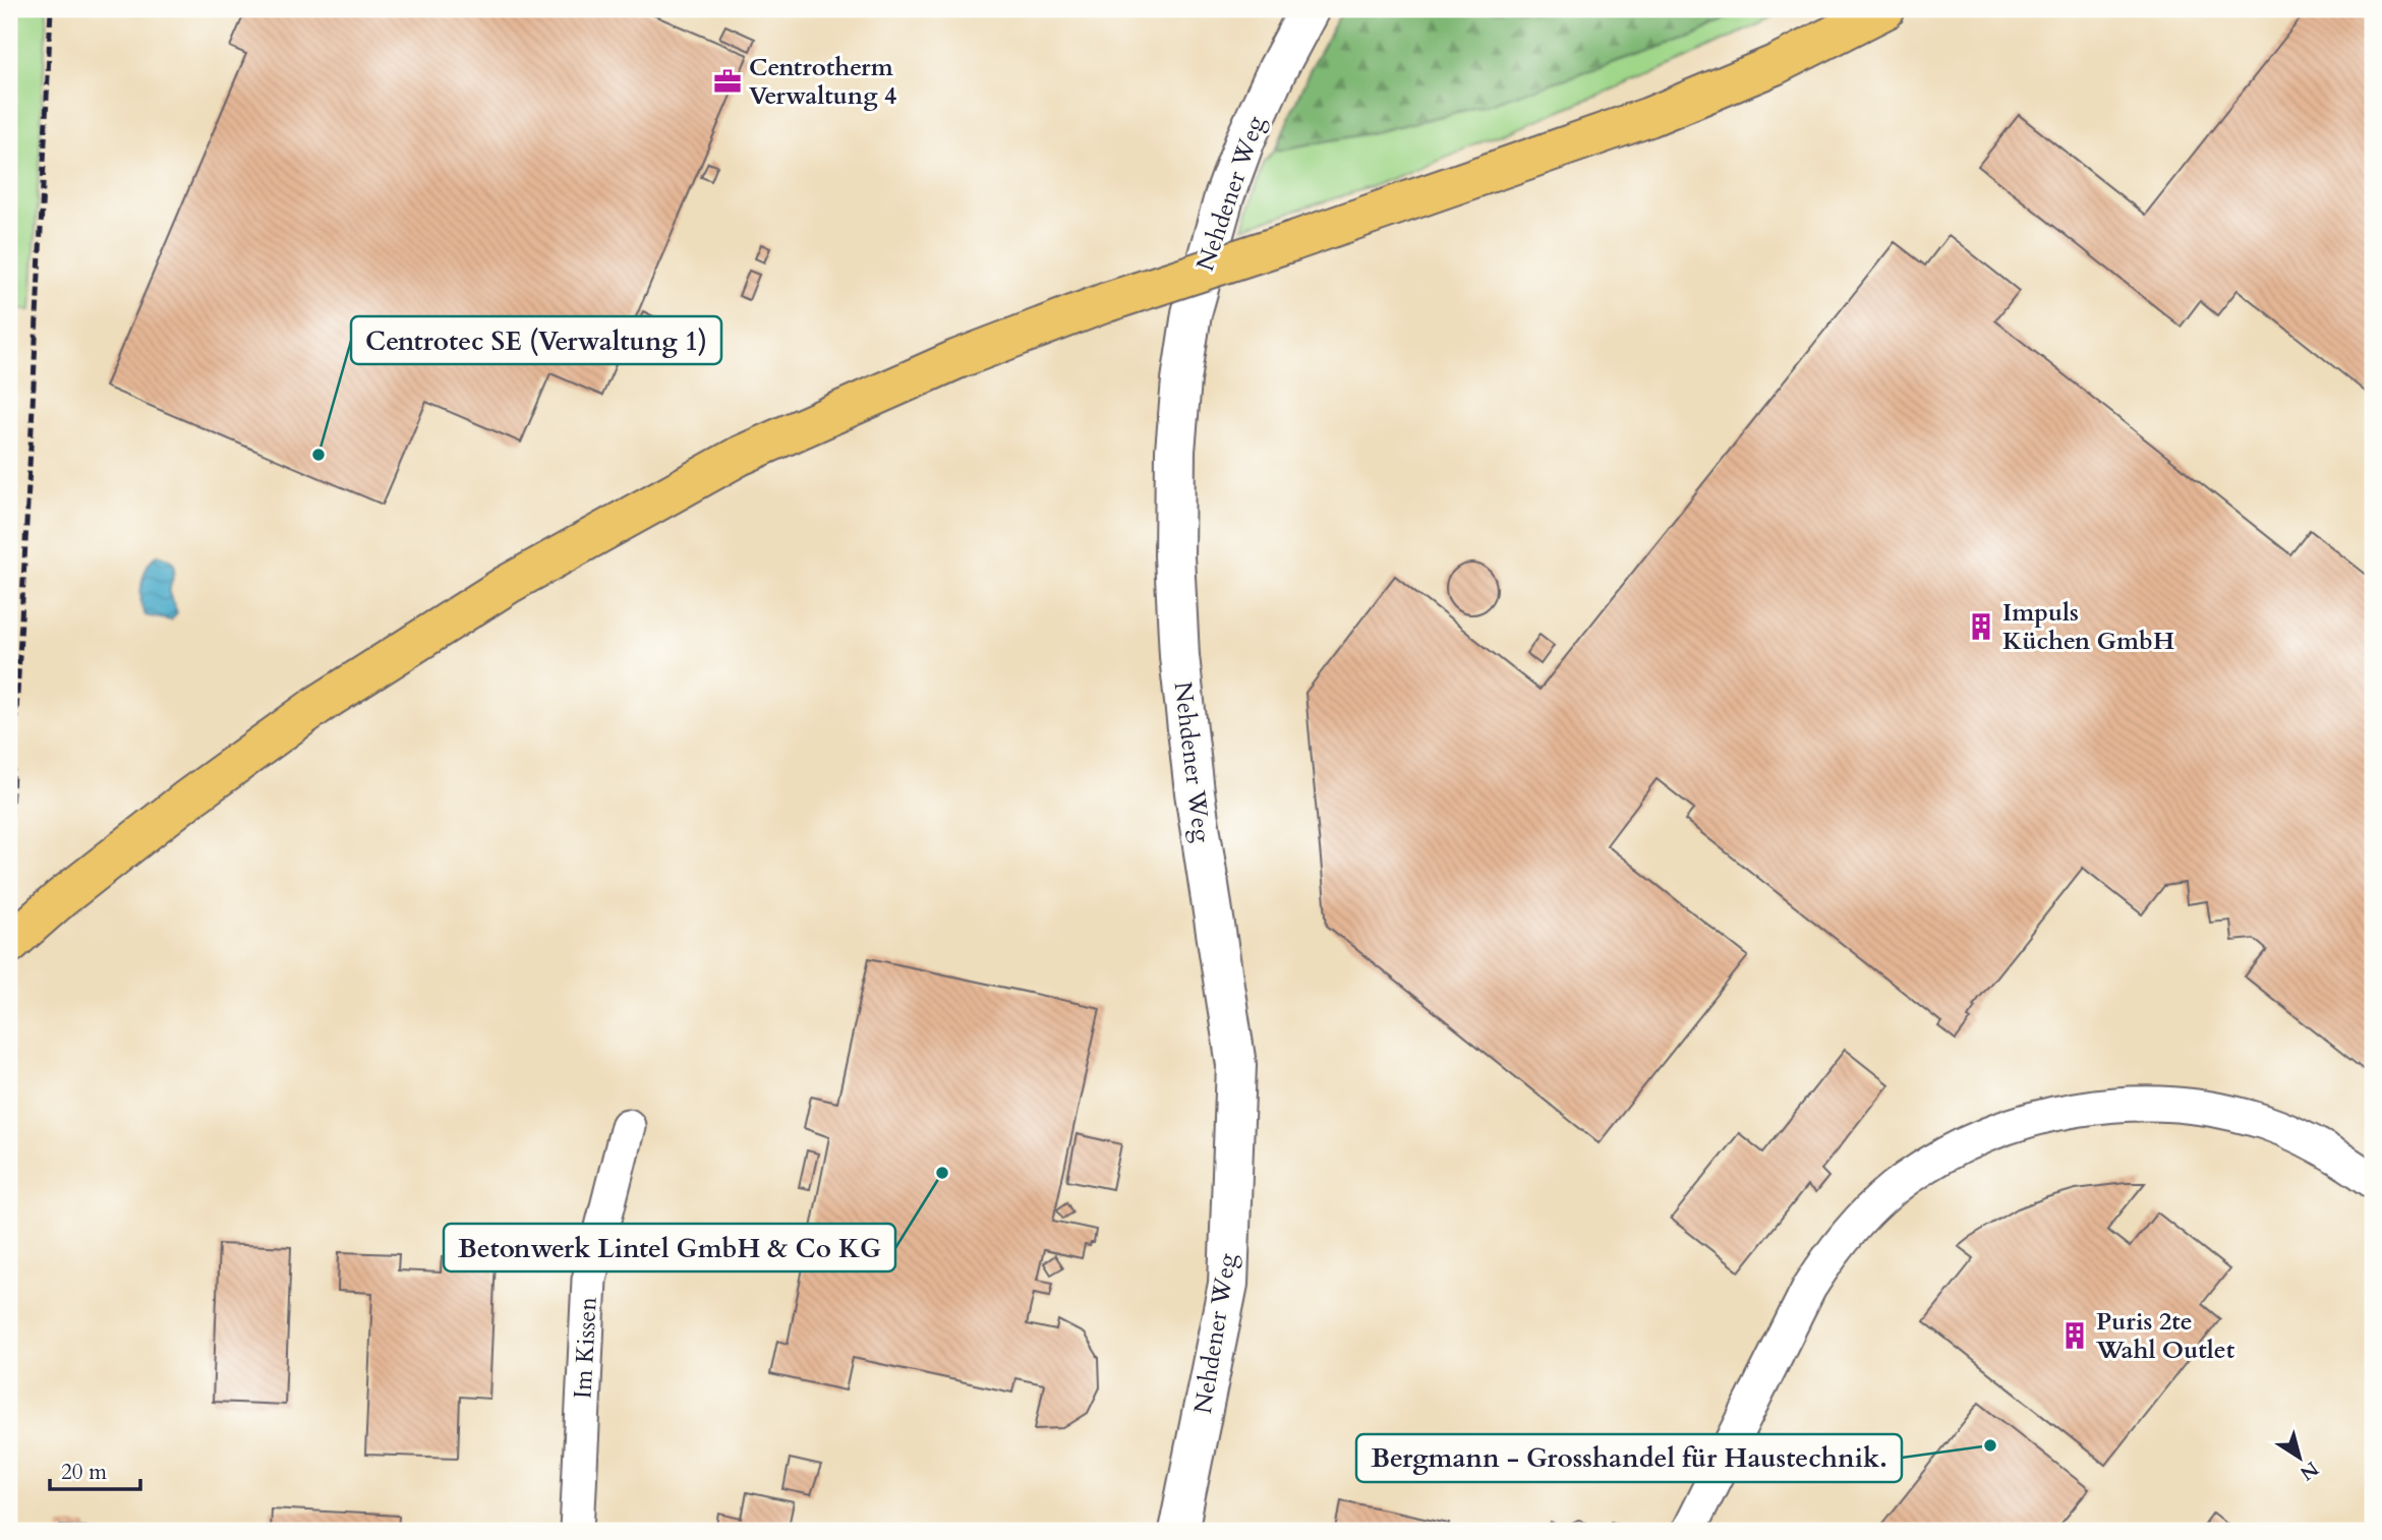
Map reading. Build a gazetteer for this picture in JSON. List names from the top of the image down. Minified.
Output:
{"streets":{"street":["Nehdener Weg","Im Kissen"]},"places":{"office":["Centrotherm Verwaltung 4"],"other":["Centrotec SE (Verwaltung 1)","Betonwerk Lintel GmbH & Co KG","Bergmann - Grosshandel für Haustechnik."],"building":["Impuls Küchen GmbH","Puris 2te Wahl Outlet"]},"scale_bar":"20 m","north":"bottom right"}
